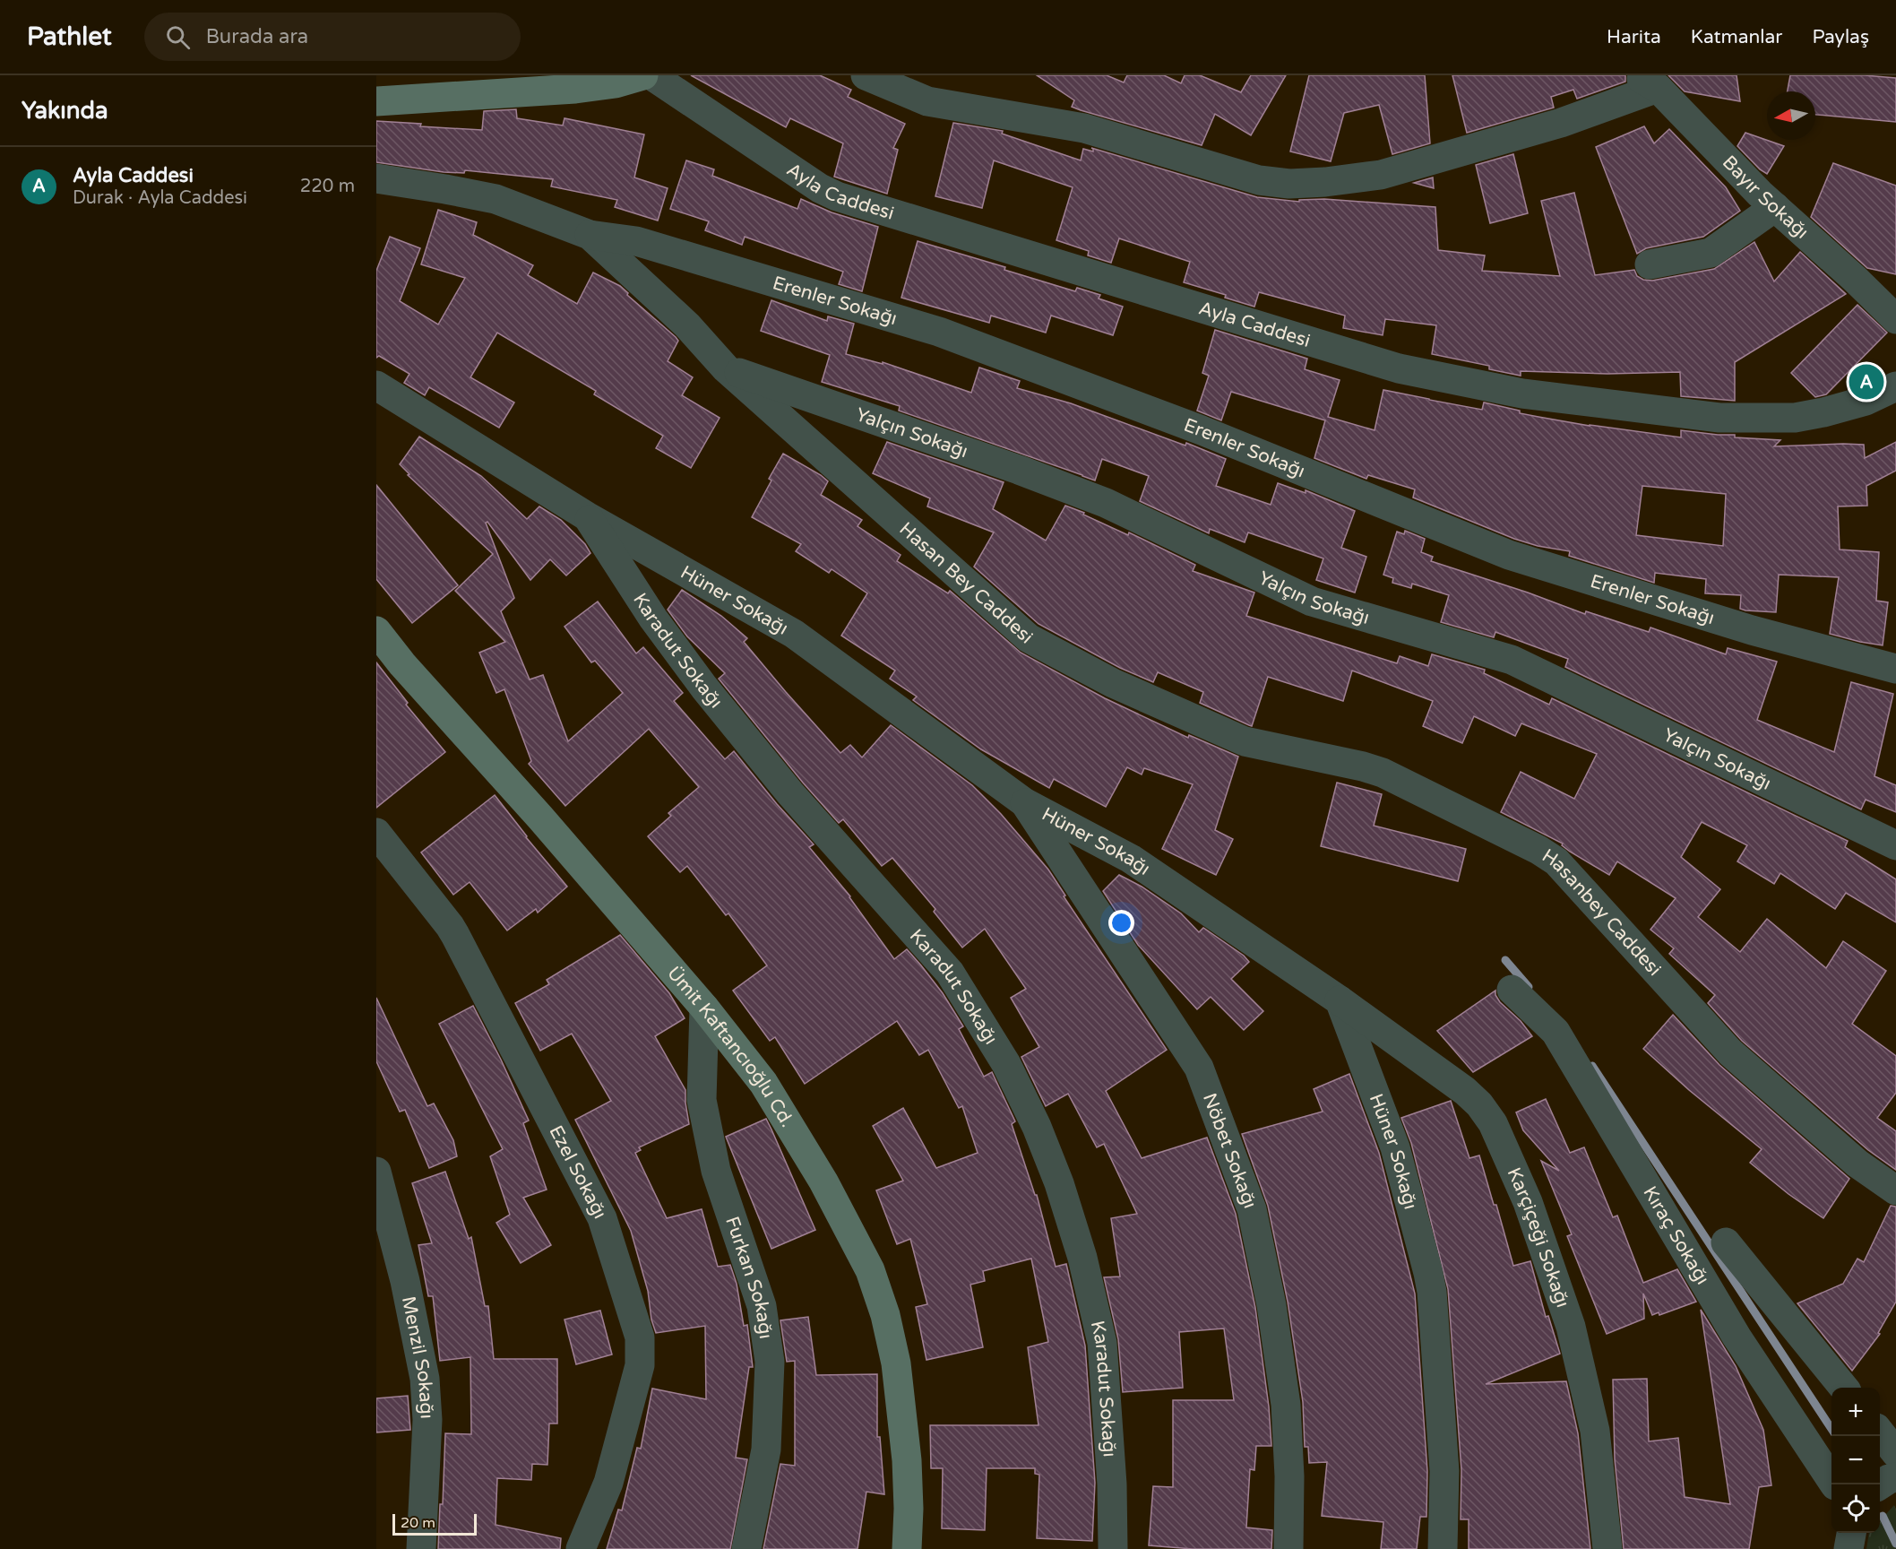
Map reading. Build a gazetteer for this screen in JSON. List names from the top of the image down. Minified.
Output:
{"streets":{"street":["Ayla Caddesi","Bayır Sokağı","Erenler Sokağı","Yalçın Sokağı","Hasan Bey Caddesi","Hüner Sokağı","Karadut Sokağı","Hasanbey Caddesi","Ümit Kaftancıoğlu Cd.","Nöbet Sokağı","Ezel Sokağı","Kıraç Sokağı","Karçiçeği Sokağı","Furkan Sokağı","Menzil Sokağı"]},"crossings":[["Erenler Sokağı","Yalçın Sokağı"],["Erenler Sokağı","Hasan Bey Caddesi"],["Yalçın Sokağı","Hasan Bey Caddesi"],["Hasan Bey Caddesi","Hasanbey Caddesi"],["Hüner Sokağı","Karadut Sokağı"],["Hüner Sokağı","Nöbet Sokağı"],["Hüner Sokağı","Karçiçeği Sokağı"],["Ümit Kaftancıoğlu Cd.","Furkan Sokağı"]],"scale_bar":"20 m","north":"left","page":{"header":"Pathlet","search":"Burada ara","nav":["Harita","Katmanlar","Paylaş"],"heading":"Yakında","list":[{"mark":"A","name":"Ayla Caddesi","note":"Durak · Ayla Caddesi","value":"220 m"}],"pins":"A","map_buttons":["+","−"],"scale":"20 m"}}
